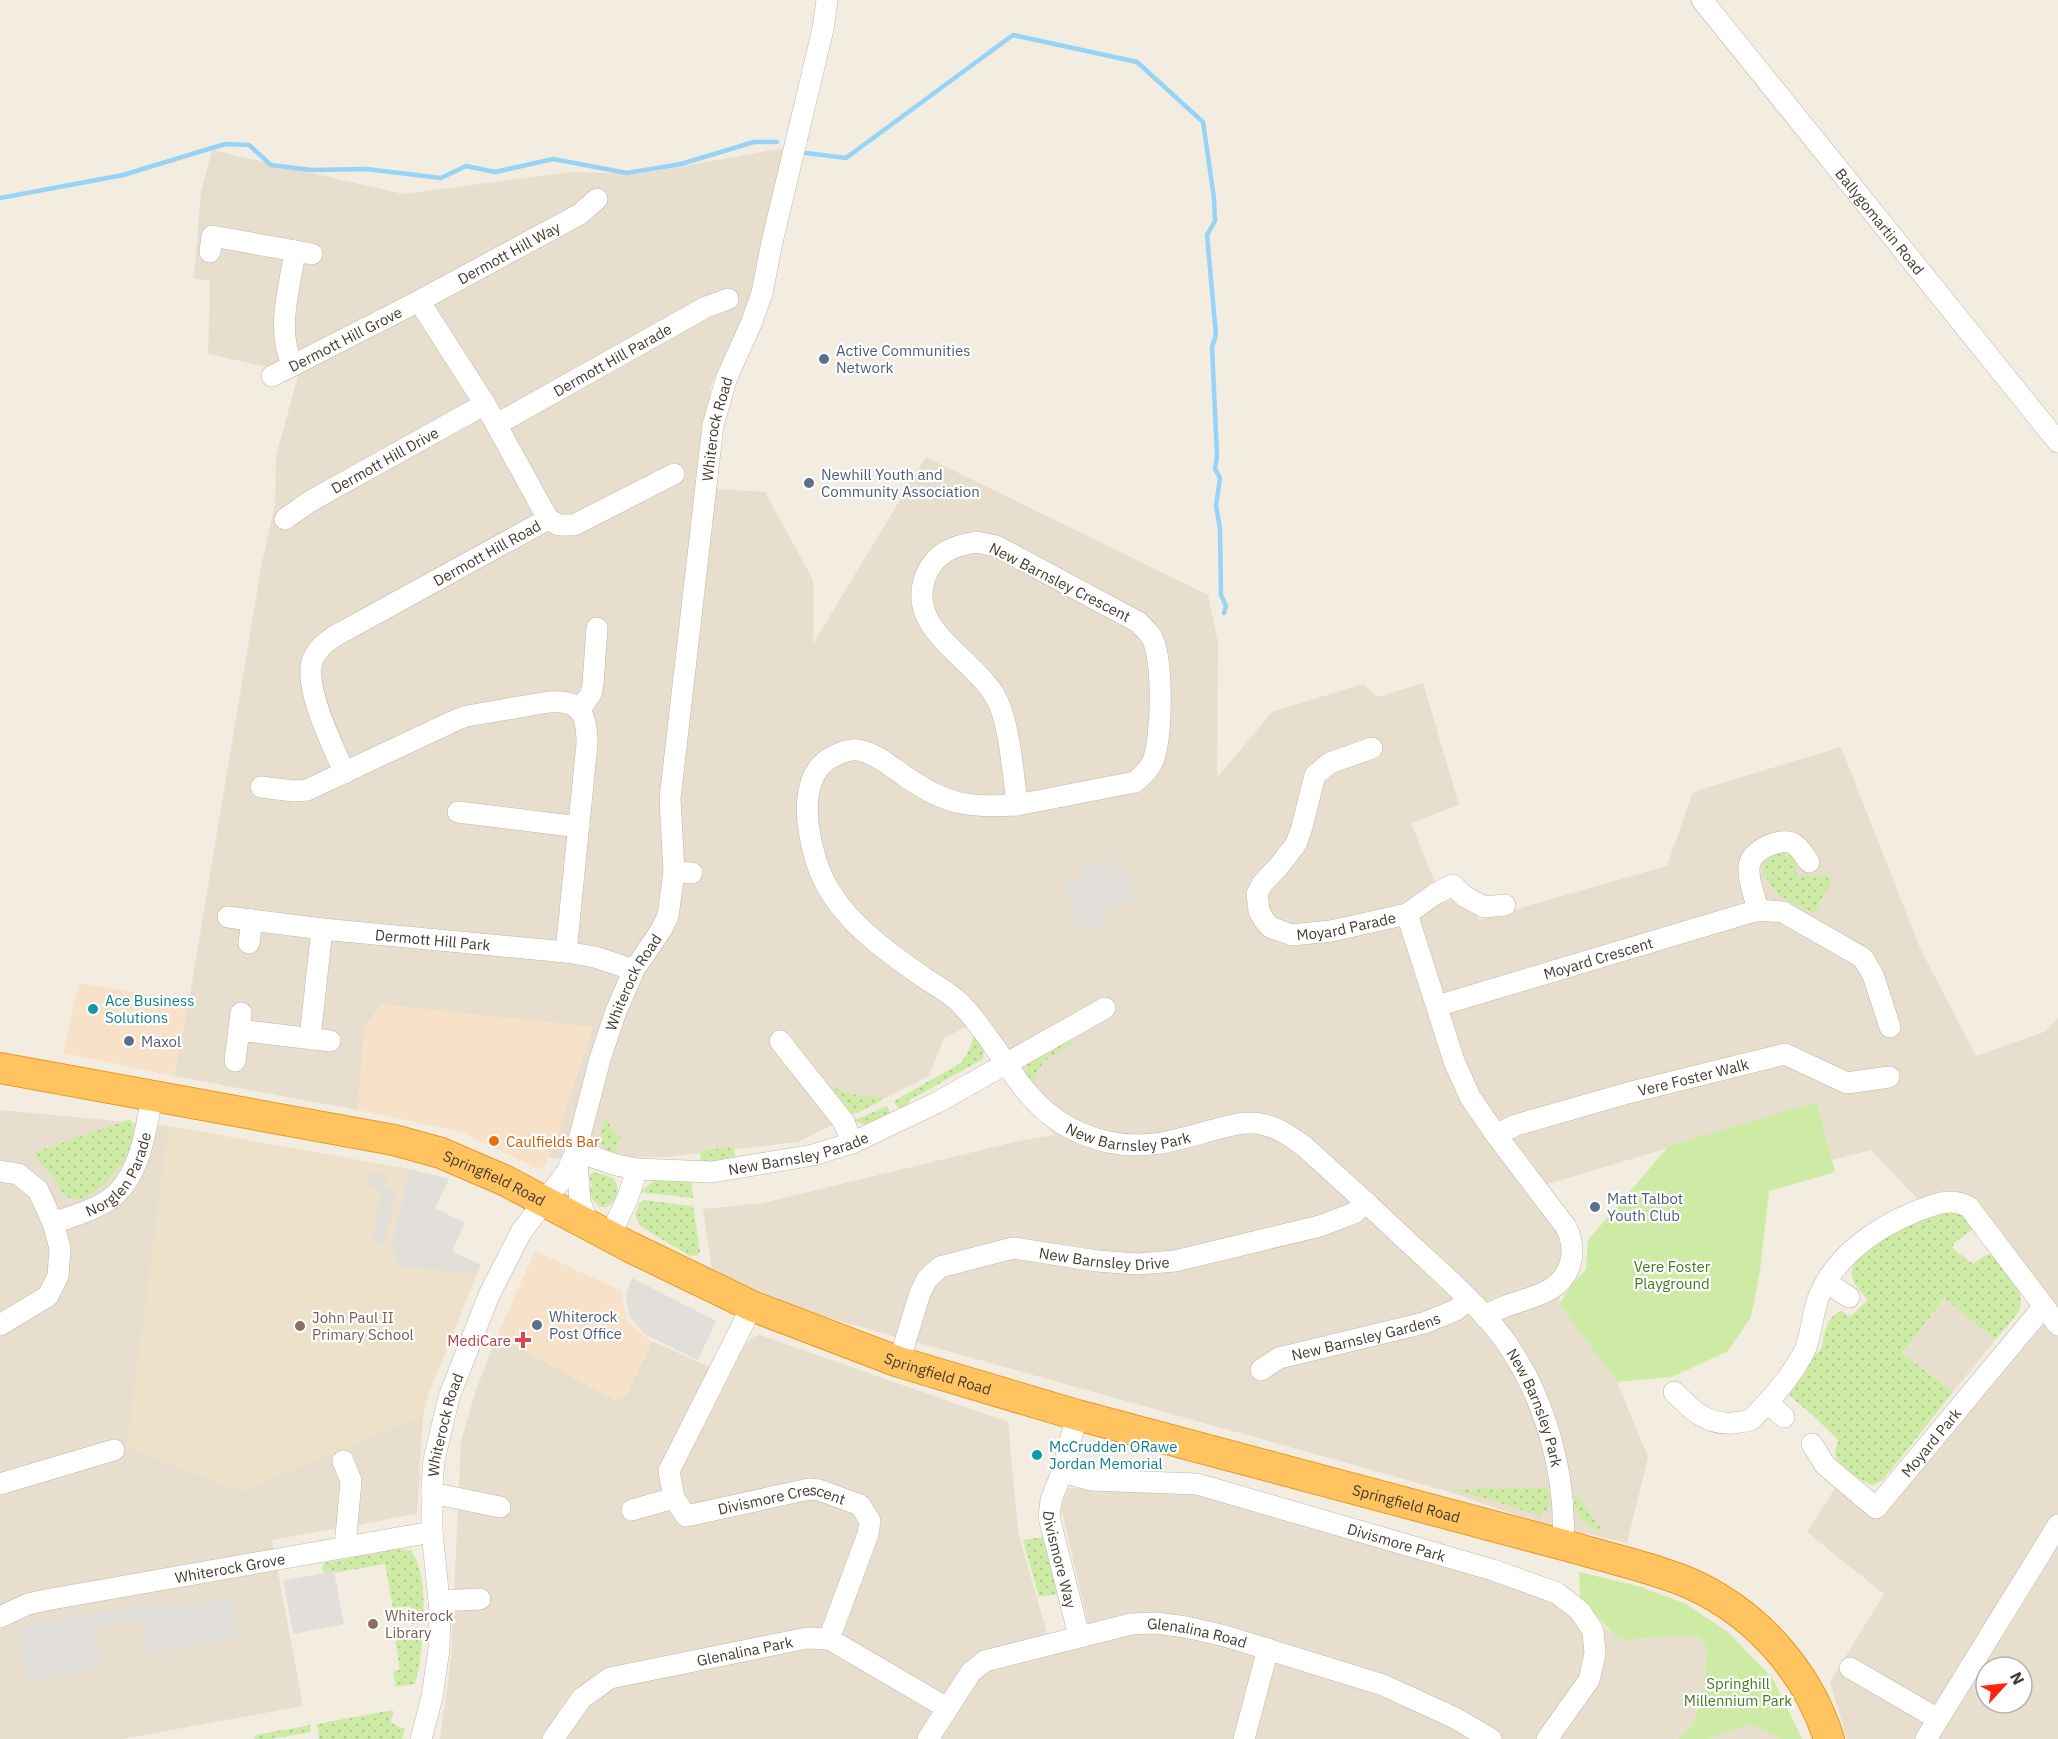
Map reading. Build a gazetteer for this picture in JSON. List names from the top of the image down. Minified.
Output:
{"streets":{"highway":["Springfield Road"],"street":["Ballygomartin Road","Dermott Hill Way","Dermott Hill Grove","Dermott Hill Parade","Whiterock Road","Dermott Hill Drive","Dermott Hill Road","New Barnsley Crescent","Moyard Parade","Dermott Hill Park","Moyard Crescent","Vere Foster Walk","New Barnsley Park","New Barnsley Parade","Norglen Parade","New Barnsley Drive","New Barnsley Gardens","Moyard Park","Divismore Crescent","Divismore Park","Divismore Way","Whiterock Grove","Glenalina Road","Glenalina Park"]},"crossings":[["Dermott Hill Way","Dermott Hill Grove"],["Dermott Hill Way","Dermott Hill Road"],["Dermott Hill Grove","Dermott Hill Road"],["Dermott Hill Parade","Dermott Hill Road"],["Whiterock Road","Dermott Hill Park"],["Whiterock Road","New Barnsley Parade"],["Whiterock Road","Springfield Road"],["Whiterock Road","Whiterock Grove"],["Dermott Hill Drive","Dermott Hill Road"],["New Barnsley Crescent","New Barnsley Park"],["Moyard Parade","Moyard Crescent"],["Moyard Parade","Vere Foster Walk"],["New Barnsley Park","New Barnsley Parade"],["New Barnsley Park","Springfield Road"],["New Barnsley Park","New Barnsley Drive"],["New Barnsley Park","New Barnsley Gardens"],["Norglen Parade","Springfield Road"],["Springfield Road","New Barnsley Drive"],["Springfield Road","Divismore Way"],["Divismore Crescent","Glenalina Park"],["Divismore Park","Divismore Way"],["Divismore Way","Glenalina Road"]],"parks":["Vere Foster Playground","Springhill Millennium Park"],"places":{"other":["Active Communities Network","Newhill Youth and Community Association","Ace Business Solutions","Maxol","Caulfields Bar","Matt Talbot Youth Club","Whiterock Post Office","John Paul II Primary School","McCrudden ORawe Jordan Memorial","Whiterock Library"],"health":["MediCare"]},"north":"top right"}
